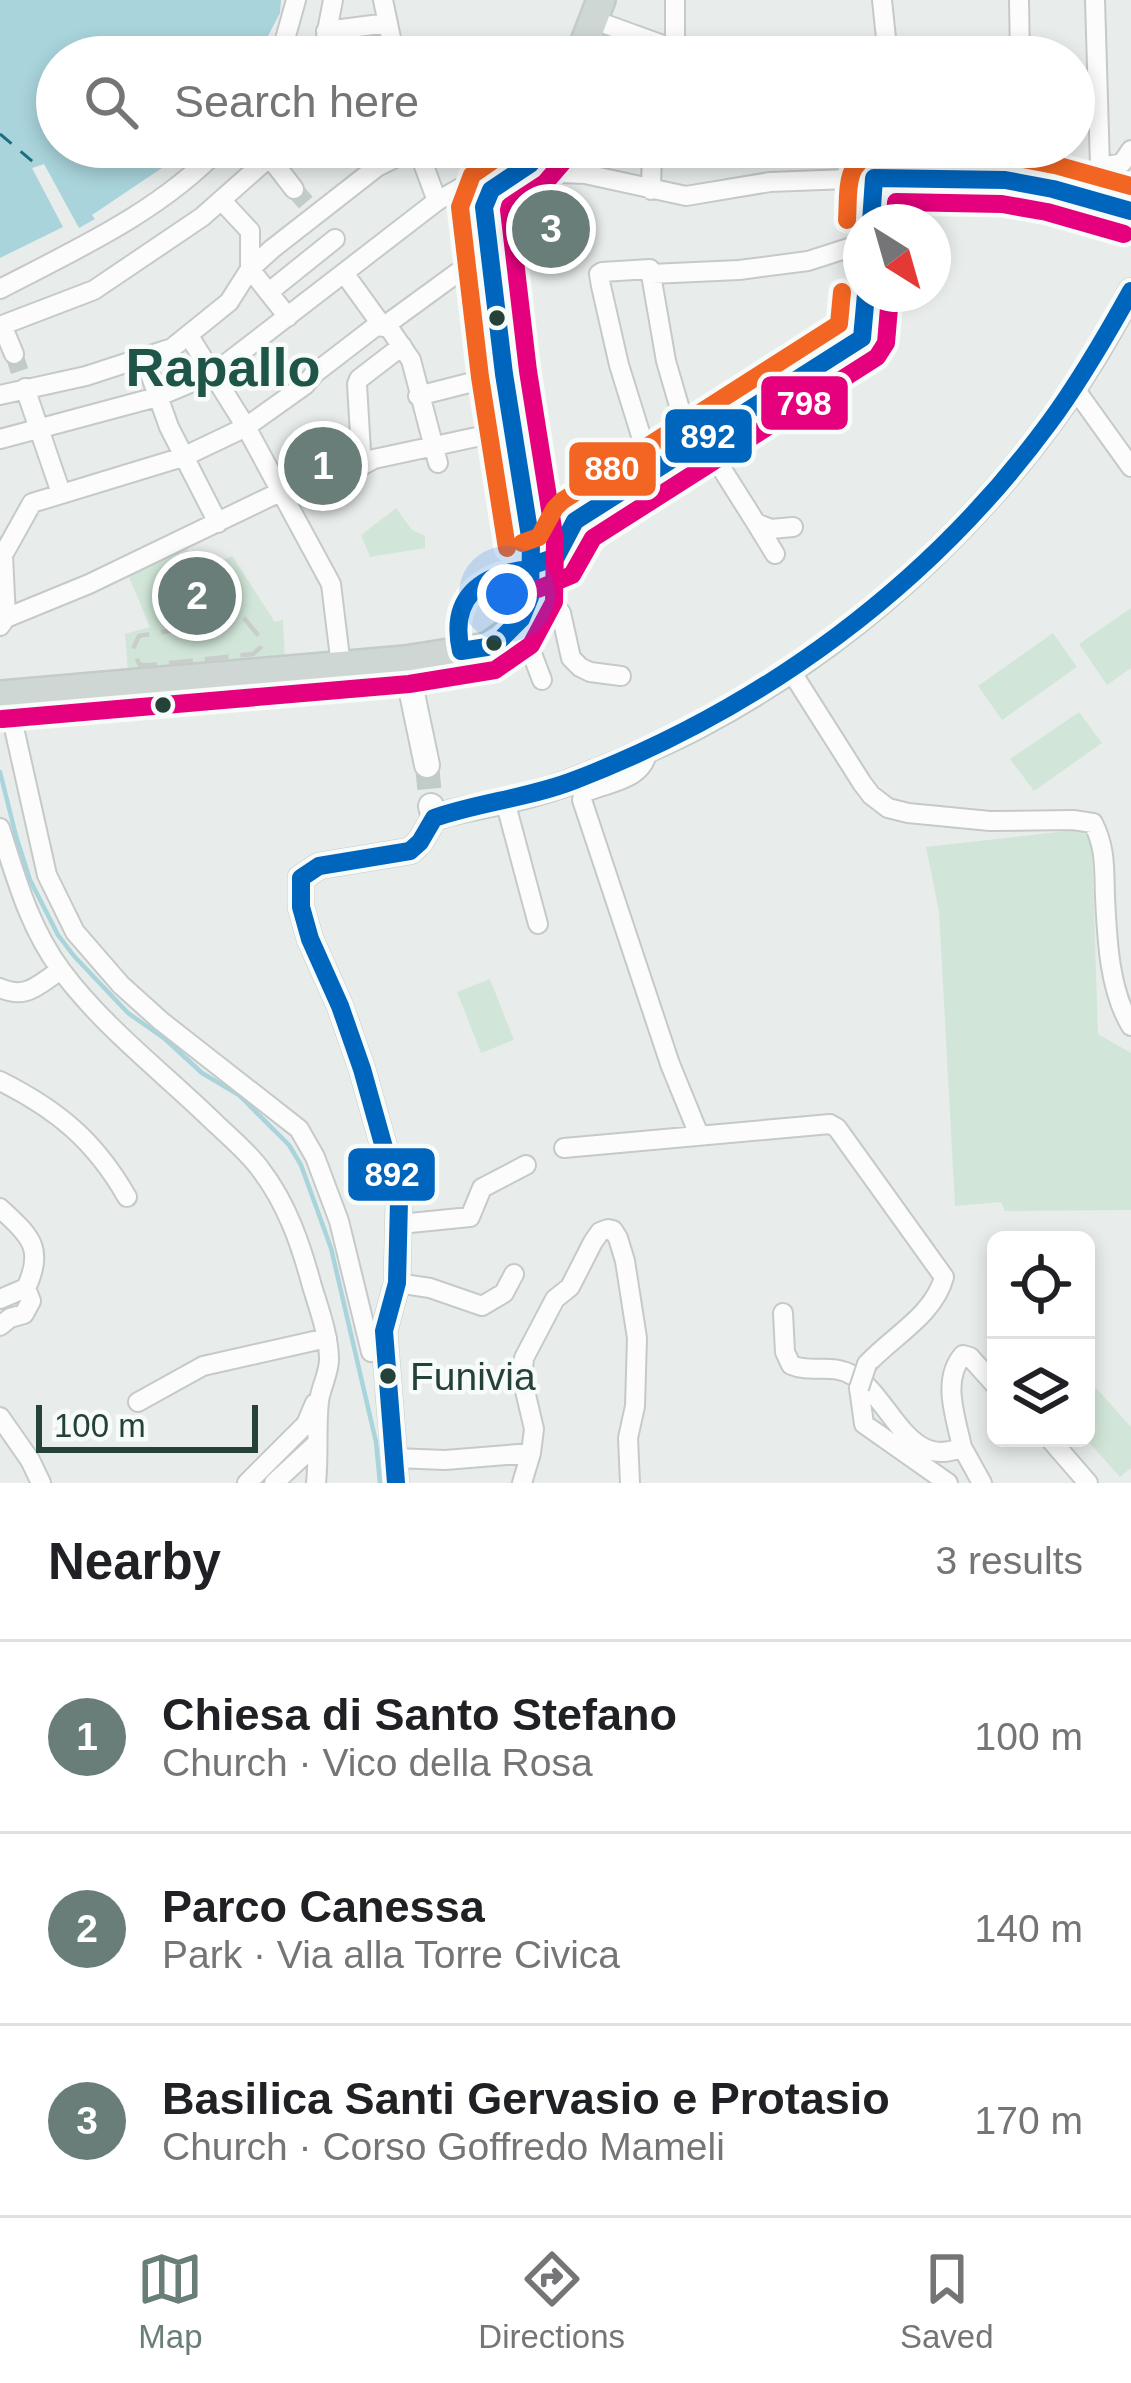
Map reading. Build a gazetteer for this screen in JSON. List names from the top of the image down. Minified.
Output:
{"districts":["Rapallo"],"places":["Funivia"],"lines":["transit line 892","transit line 798","transit line 880"],"scale_bar":"100 m","north":"bottom right","page":{"search":"Search here","pins":["3","1","2"],"scale":"100 m","heading":["Nearby","3 results"],"list":[{"mark":"1","name":"Chiesa di Santo Stefano","note":"Church · Vico della Rosa","value":"100 m"},{"mark":"2","name":"Parco Canessa","note":"Park · Via alla Torre Civica","value":"140 m"},{"mark":"3","name":"Basilica Santi Gervasio e Protasio","note":"Church · Corso Goffredo Mameli","value":"170 m"}],"nav":["Map","Directions","Saved"]}}
